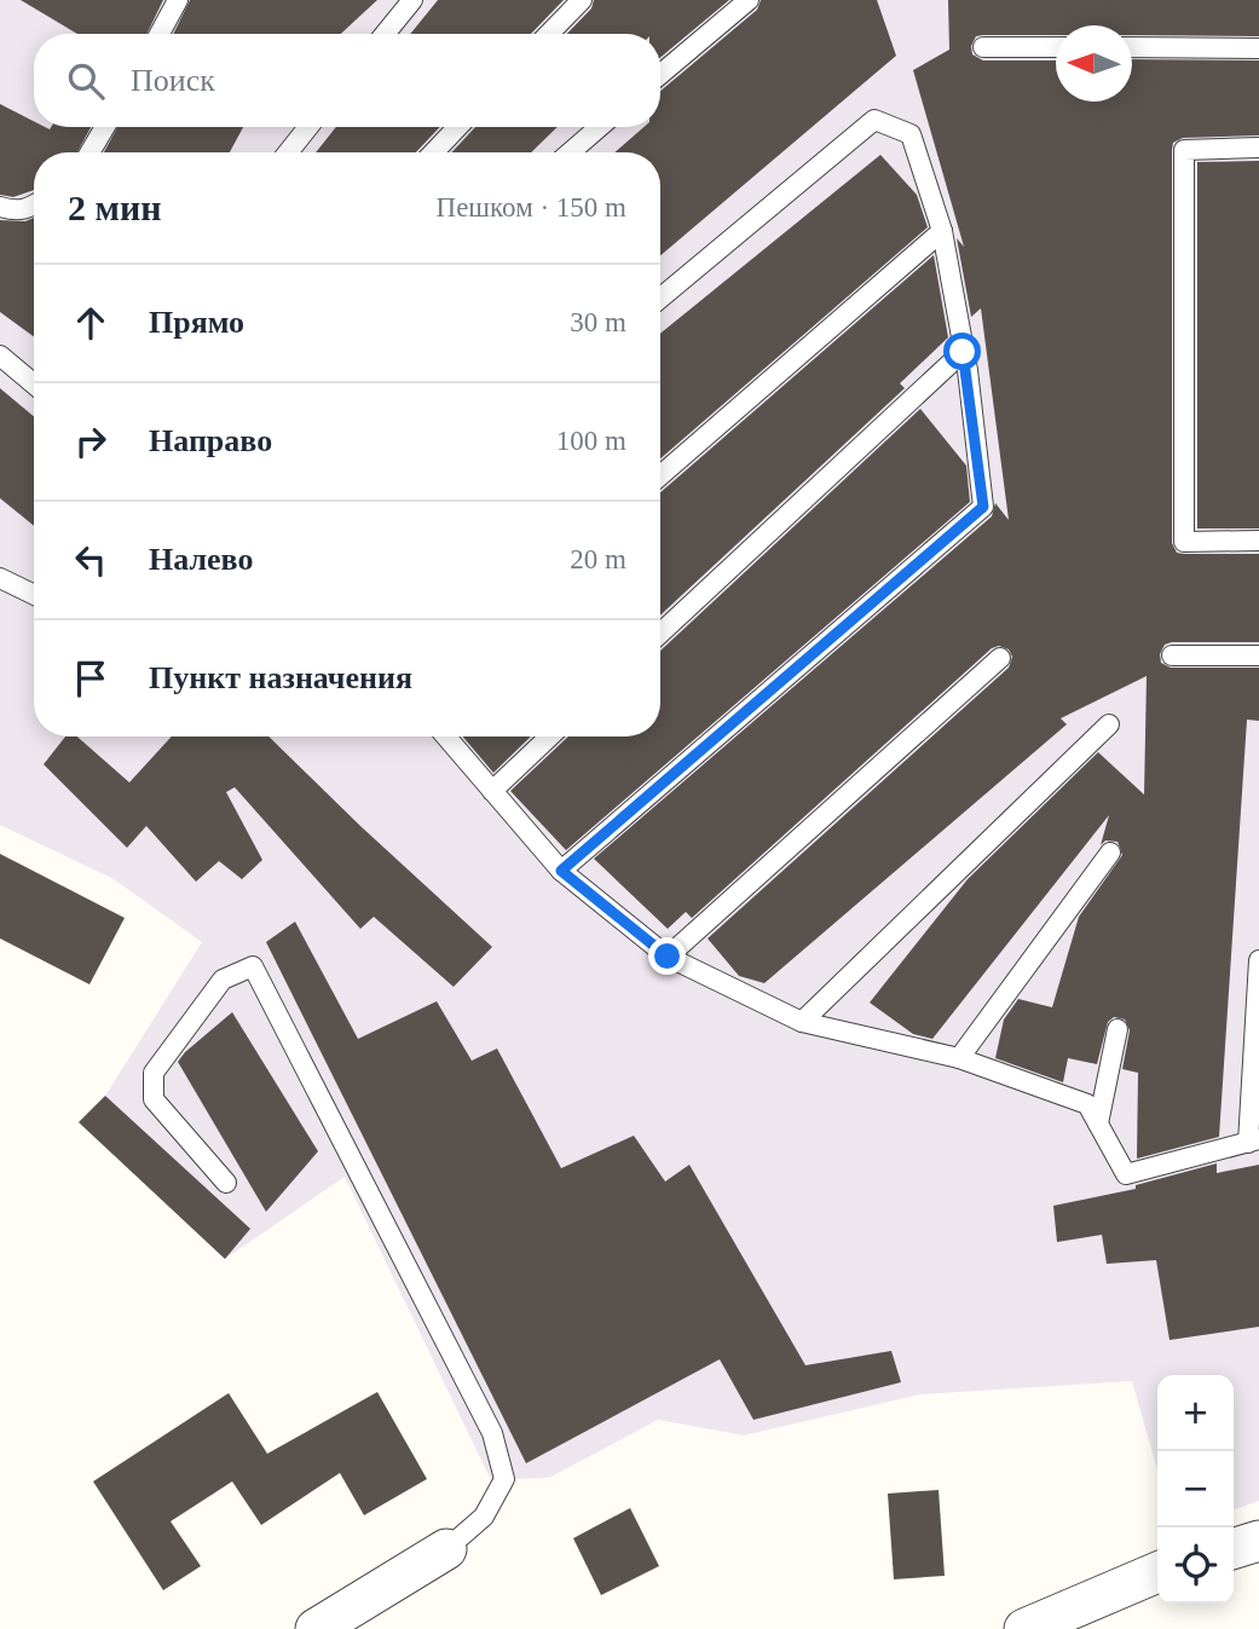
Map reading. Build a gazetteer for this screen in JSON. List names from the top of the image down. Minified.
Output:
{"north":"left","page":{"search":"Поиск","heading":["2 мин","Пешком · 150 m"],"list":[["Прямо","30 m"],["Направо","100 m"],["Налево","20 m"],"Пункт назначения"],"map_buttons":["+","−"]}}
